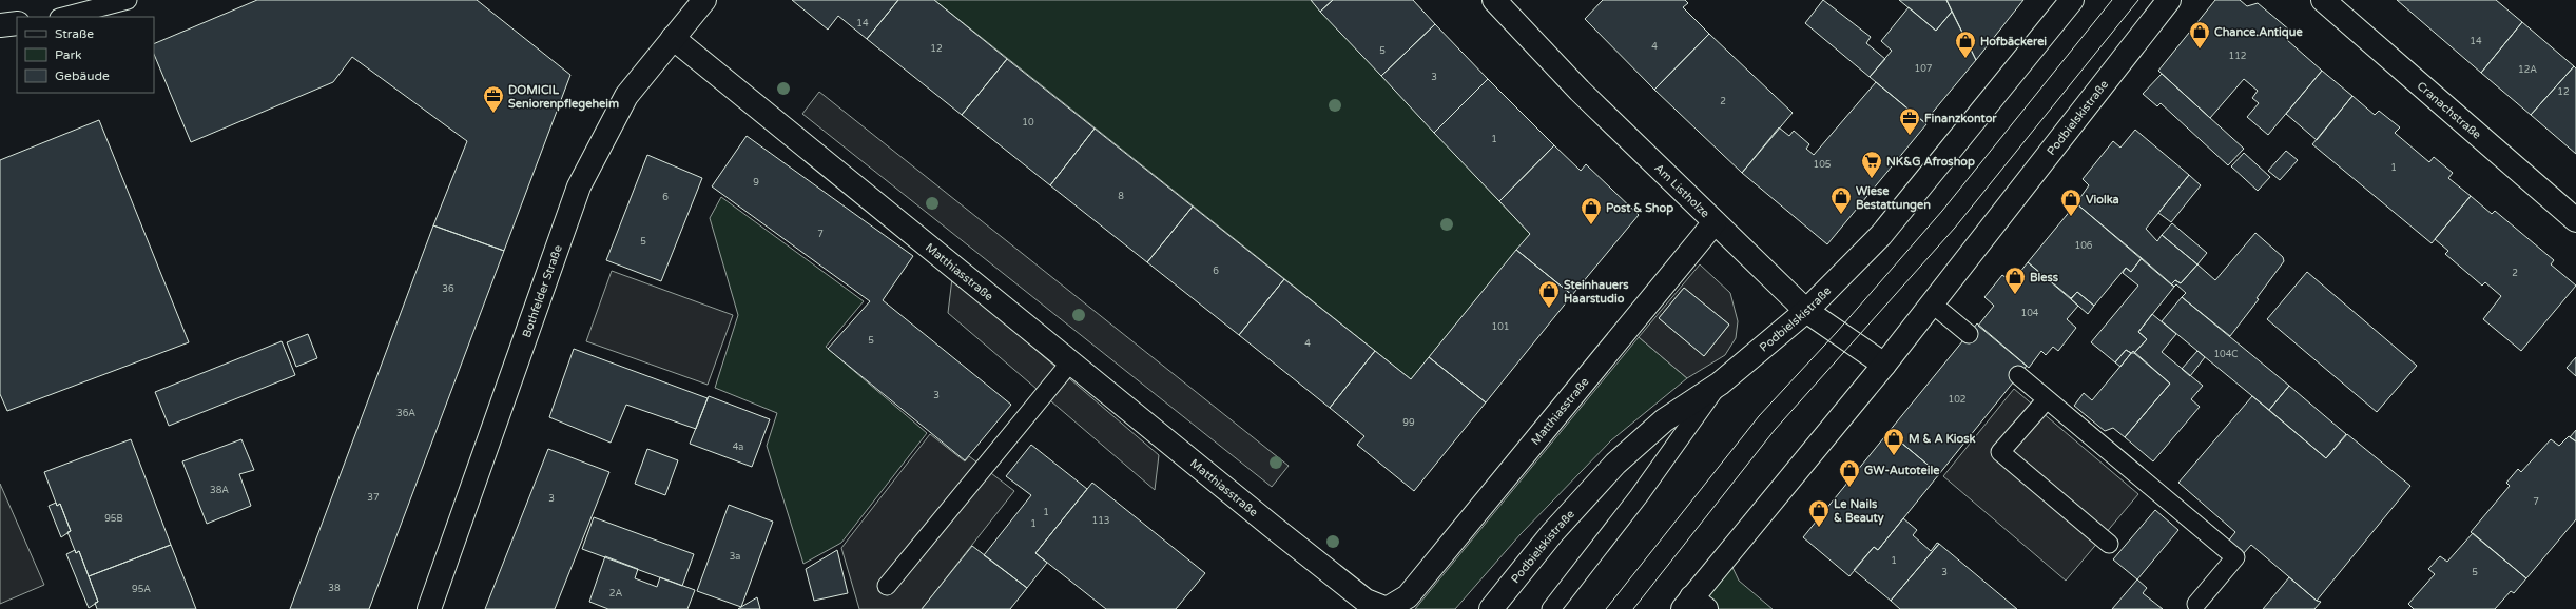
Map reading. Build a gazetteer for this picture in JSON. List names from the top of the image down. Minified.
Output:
{"streets":{"street":["Cranachstraße","Podbielskistraße","Am Listholze","Matthiasstraße","Bothfelder Straße"]},"crossings":[["Podbielskistraße","Am Listholze"],["Am Listholze","Matthiasstraße"],["Matthiasstraße","Bothfelder Straße"]],"places":{"shop":["Chance.Antique","Hofbäckerei","Wiese Bestattungen","Violka","Post & Shop","Bless","Steinhauers Haarstudio","M & A Kiosk","GW-Autoteile","Le Nails & Beauty"],"office":["DOMICIL Seniorenpflegeheim","Finanzkontor"],"supermarket":["NK&G Afroshop"]},"house_numbers":["14","14","4","12","5","112","107","12A","3","12","2","10","1","105","1","9","8","6","7","5","106","6","2","36","104","101","5","4","104C","3","102","36A","99","4a","38A","37","3","7","1","95B","113","1","3a","1","3","5","38","95A","2A"],"legend":["Straße","Park","Gebäude"]}
